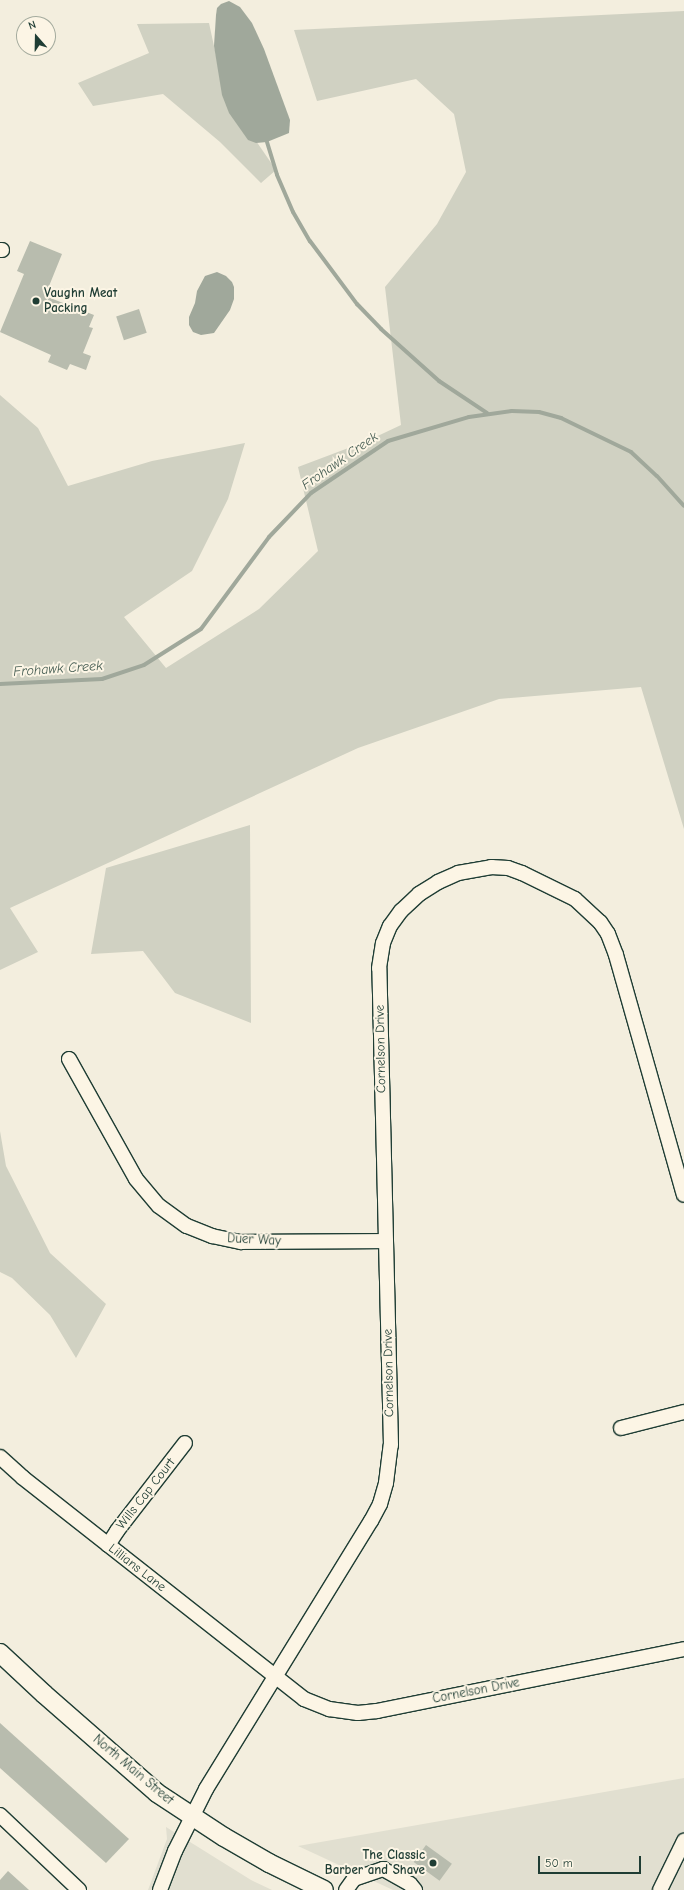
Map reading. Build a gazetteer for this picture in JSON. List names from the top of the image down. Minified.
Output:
{"streets":{"main road":["North Main Street"],"street":["Cornelson Drive","Duer Way","Wills Cap Court","Lillians Lane"]},"crossings":[["Cornelson Drive","Duer Way"],["Cornelson Drive","Lillians Lane"],["Cornelson Drive","North Main Street"],["Wills Cap Court","Lillians Lane"]],"water":["Frohawk Creek"],"places":["Vaughn Meat Packing","The Classic Barber and Shave"],"scale_bar":"50 m","north":"top"}
